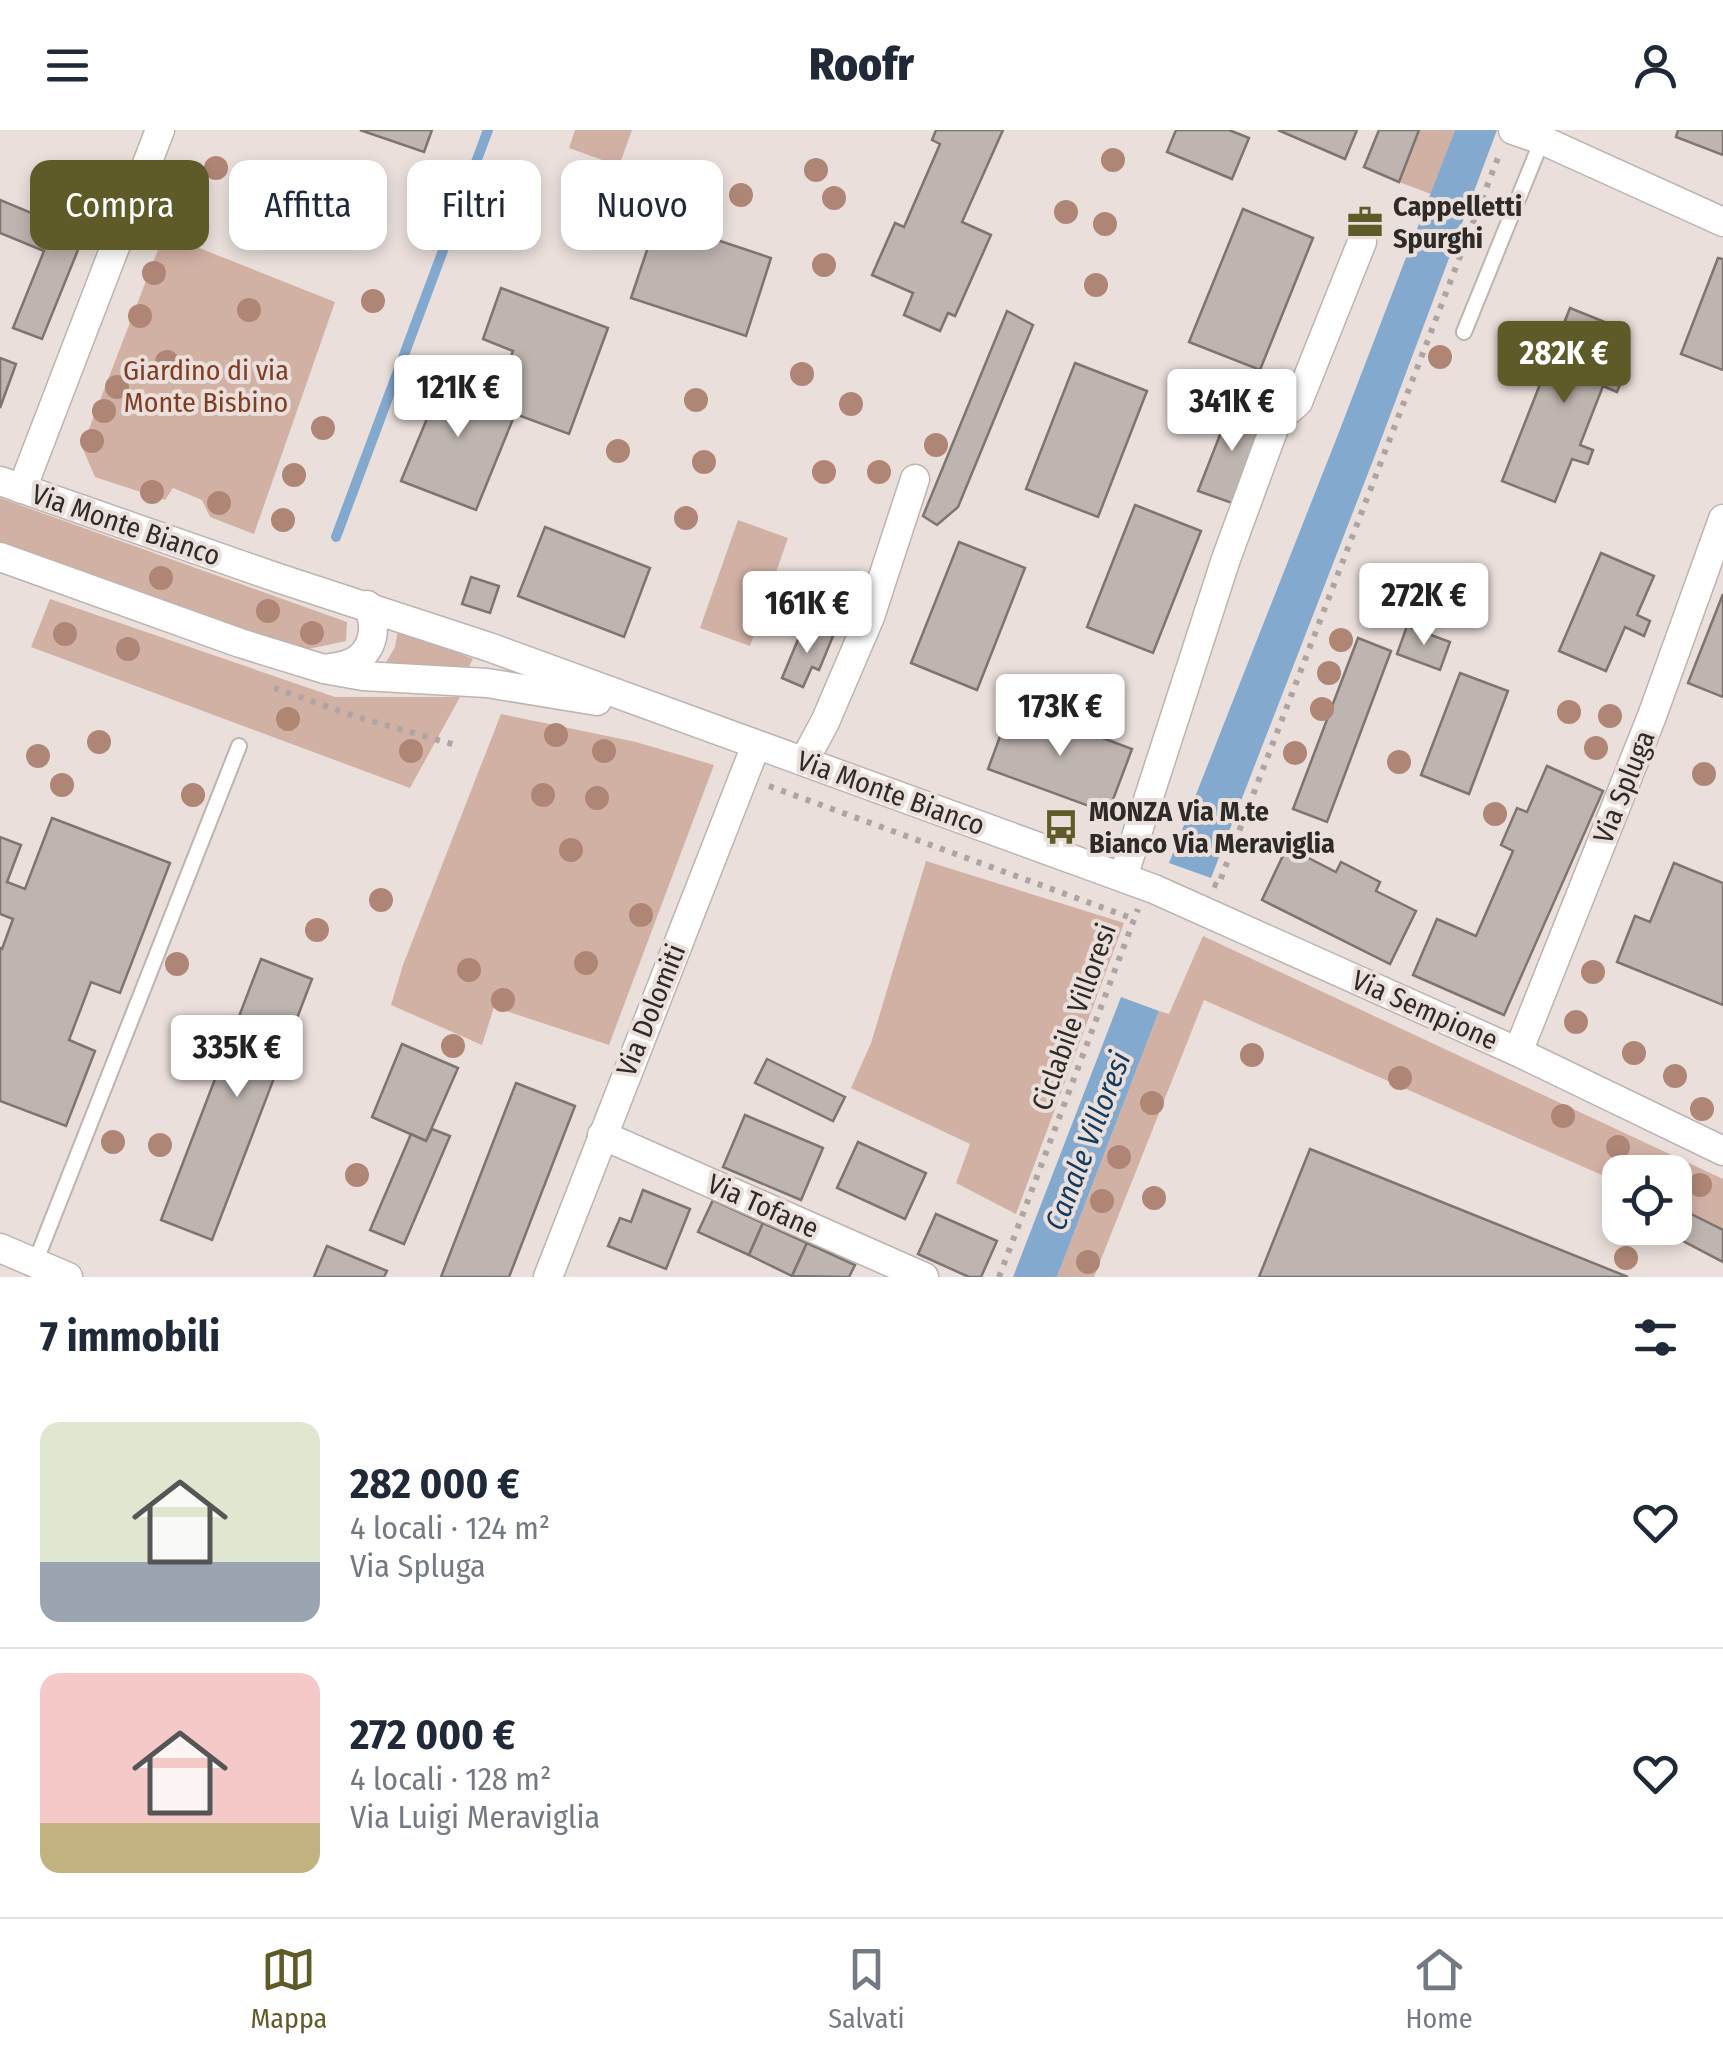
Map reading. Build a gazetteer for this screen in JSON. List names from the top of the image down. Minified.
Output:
{"streets":{"street":["Via Monte Bianco","Via Spluga","Via Dolomiti","Via Sempione","Via Tofane"],"path":["Ciclabile Villoresi"]},"crossings":[["Via Monte Bianco","Via Dolomiti"],["Via Monte Bianco","Via Sempione"],["Via Spluga","Via Sempione"],["Via Dolomiti","Via Tofane"]],"water":["Canale Villoresi"],"parks":["Giardino di via Monte Bisbino"],"places":{"office":["Cappelletti Spurghi"],"bus stop":["MONZA Via M.te Bianco Via Meraviglia"]},"page":{"header":"Roofr","chip":["Compra","Affitta","Filtri","Nuovo"],"price":["282K €","121K €","341K €","272K €","161K €","173K €","335K €"],"heading":"7 immobili","list":[{"name":"282 000 €","note":"4 locali · 124 m² · Via Spluga"},{"name":"272 000 €","note":"4 locali · 128 m² · Via Luigi Meraviglia"}],"tabs":["Mappa","Salvati","Home"]}}
